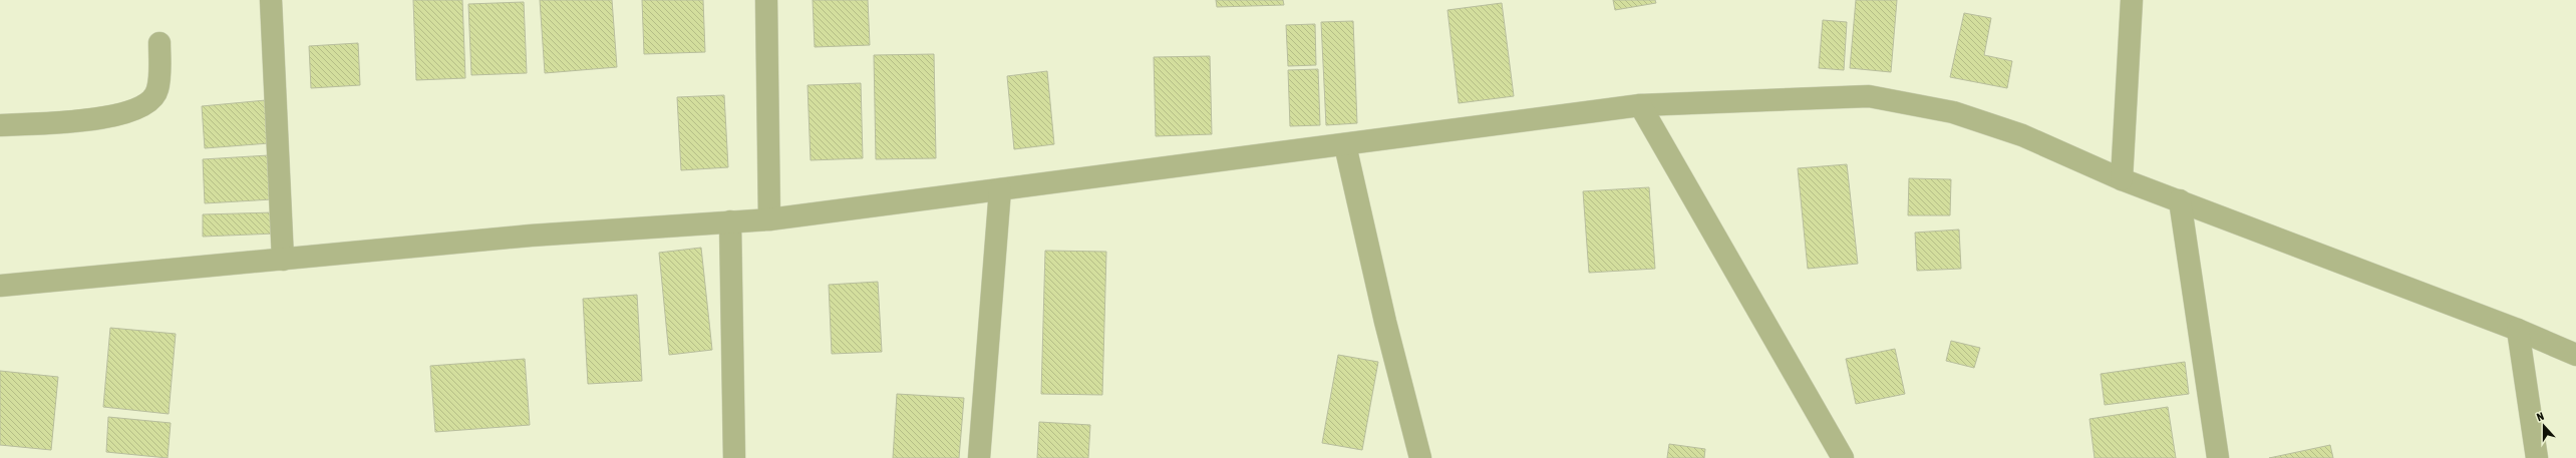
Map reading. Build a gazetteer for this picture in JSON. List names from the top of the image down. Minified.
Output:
{"north":"top"}
